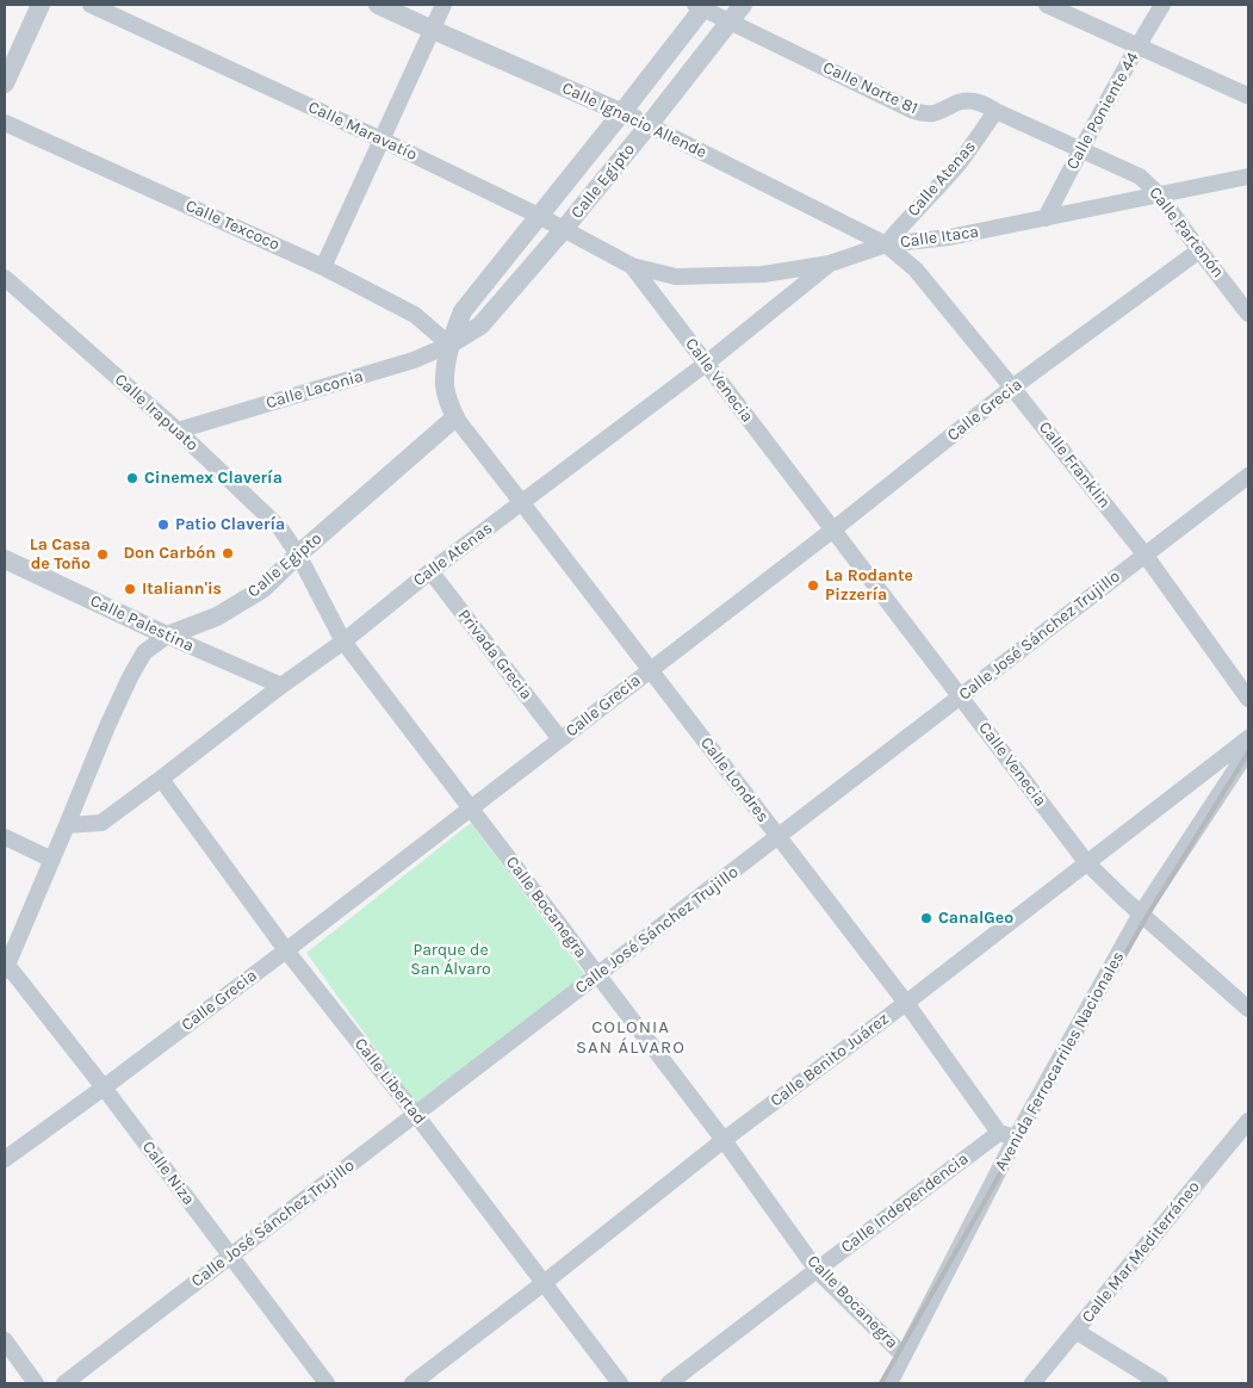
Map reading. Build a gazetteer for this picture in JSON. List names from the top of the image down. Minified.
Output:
{"streets":{"street":["Calle Norte 81","Calle Poniente 44","Calle Ignacio Allende","Calle Maravatío","Calle Atenas","Calle Egipto","Calle Texcoco","Calle Partenón","Calle Itaca","Calle Venecia","Calle Laconia","Calle Grecia","Calle Irapuato","Calle Franklin","Calle Palestina","Calle José Sánchez Trujillo","Privada Grecia","Calle Londres","Calle Bocanegra","Calle Benito Juárez","Avenida Ferrocarriles Nacionales","Calle Libertad","Calle Niza","Calle Independencia","Calle Mar Mediterráneo"]},"crossings":[["Calle Norte 81","Calle Poniente 44"],["Calle Norte 81","Calle Atenas"],["Calle Norte 81","Calle Egipto"],["Calle Norte 81","Calle Partenón"],["Calle Poniente 44","Calle Partenón"],["Calle Poniente 44","Calle Itaca"],["Calle Ignacio Allende","Calle Atenas"],["Calle Ignacio Allende","Calle Egipto"],["Calle Ignacio Allende","Calle Itaca"],["Calle Ignacio Allende","Calle Franklin"],["Calle Maravatío","Calle Egipto"],["Calle Maravatío","Calle Itaca"],["Calle Maravatío","Calle Venecia"],["Calle Atenas","Calle Egipto"],["Calle Atenas","Calle Itaca"],["Calle Atenas","Calle Venecia"],["Calle Atenas","Calle Franklin"],["Calle Atenas","Calle Palestina"],["Calle Atenas","Privada Grecia"],["Calle Atenas","Calle Londres"],["Calle Atenas","Calle Bocanegra"],["Calle Atenas","Calle Libertad"],["Calle Egipto","Calle Texcoco"],["Calle Egipto","Calle Laconia"],["Calle Egipto","Calle Irapuato"],["Calle Egipto","Calle Palestina"],["Calle Egipto","Calle Londres"],["Calle Egipto","Calle Bocanegra"],["Calle Egipto","Calle Niza"],["Calle Texcoco","Calle Laconia"],["Calle Partenón","Calle Itaca"],["Calle Partenón","Calle Grecia"],["Calle Itaca","Calle Venecia"],["Calle Itaca","Calle Franklin"],["Calle Venecia","Calle Grecia"],["Calle Venecia","Calle José Sánchez Trujillo"],["Calle Venecia","Calle Benito Juárez"],["Calle Venecia","Avenida Ferrocarriles Nacionales"],["Calle Laconia","Calle Irapuato"],["Calle Grecia","Calle Franklin"],["Calle Grecia","Privada Grecia"],["Calle Grecia","Calle Londres"],["Calle Grecia","Calle Bocanegra"],["Calle Grecia","Calle Libertad"],["Calle Grecia","Calle Niza"],["Calle Irapuato","Calle Bocanegra"],["Calle Franklin","Calle José Sánchez Trujillo"],["Calle José Sánchez Trujillo","Calle Londres"],["Calle José Sánchez Trujillo","Calle Bocanegra"],["Calle José Sánchez Trujillo","Calle Libertad"],["Calle José Sánchez Trujillo","Calle Niza"],["Calle Londres","Calle Benito Juárez"],["Calle Londres","Calle Independencia"],["Calle Bocanegra","Calle Benito Juárez"],["Calle Bocanegra","Avenida Ferrocarriles Nacionales"],["Calle Bocanegra","Calle Independencia"],["Calle Benito Juárez","Calle Libertad"]],"districts":["COLONIA SAN ÁLVARO"],"parks":["Parque de San Álvaro"],"places":["Cinemex Clavería","Patio Clavería","Don Carbón","La Casa de Toño","La Rodante Pizzería","Italiann'is","CanalGeo"]}
